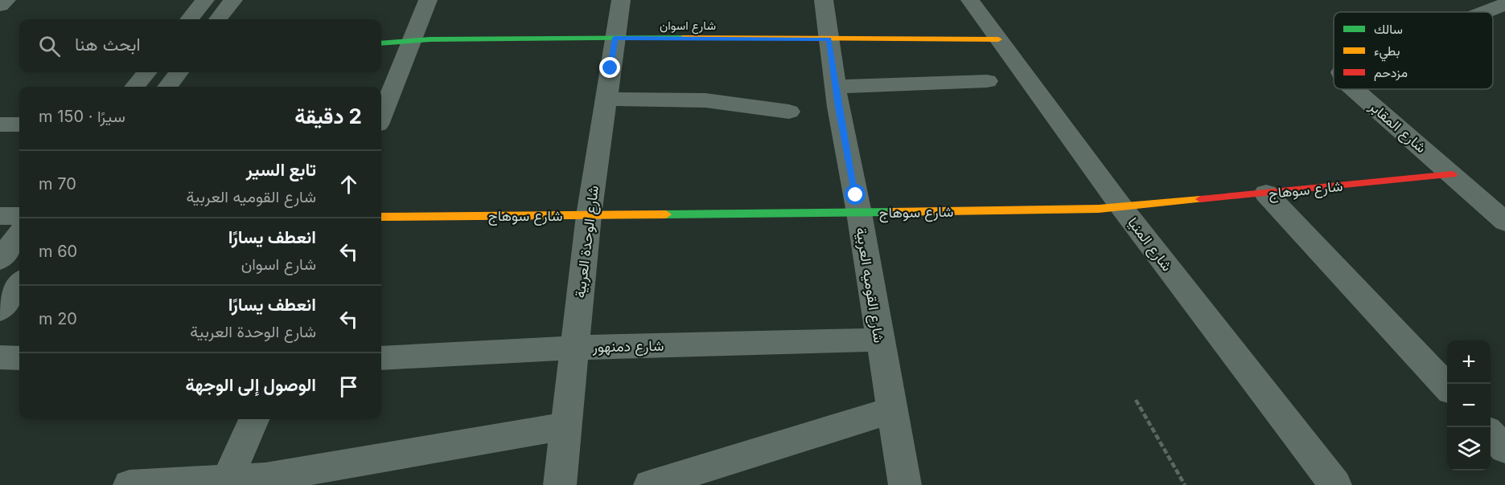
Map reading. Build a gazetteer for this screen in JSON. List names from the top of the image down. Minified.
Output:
{"streets":{"street":["شارع اسوان","شارع المقابر","شارع سوهاج","شارع الوحدة العربية","شارع المنيا","شارع القوميه العربية","شارع دمنهور"]},"crossings":[["شارع اسوان","شارع الوحدة العربية"],["شارع اسوان","شارع المنيا"],["شارع اسوان","شارع القوميه العربية"],["شارع المقابر","شارع سوهاج"],["شارع سوهاج","شارع الوحدة العربية"],["شارع سوهاج","شارع المنيا"],["شارع سوهاج","شارع القوميه العربية"],["شارع الوحدة العربية","شارع دمنهور"],["شارع القوميه العربية","شارع دمنهور"]],"legend":["سالك","بطيء","مزدحم"],"page":{"search":"ابحث هنا","heading":["2 دقيقة","سيرًا · 150 m"],"list":[["تابع السير","شارع القوميه العربية","70 m"],["انعطف يسارًا","شارع اسوان","60 m"],["انعطف يسارًا","شارع الوحدة العربية","20 m"],"الوصول إلى الوجهة"],"map_buttons":["+","−"]}}
